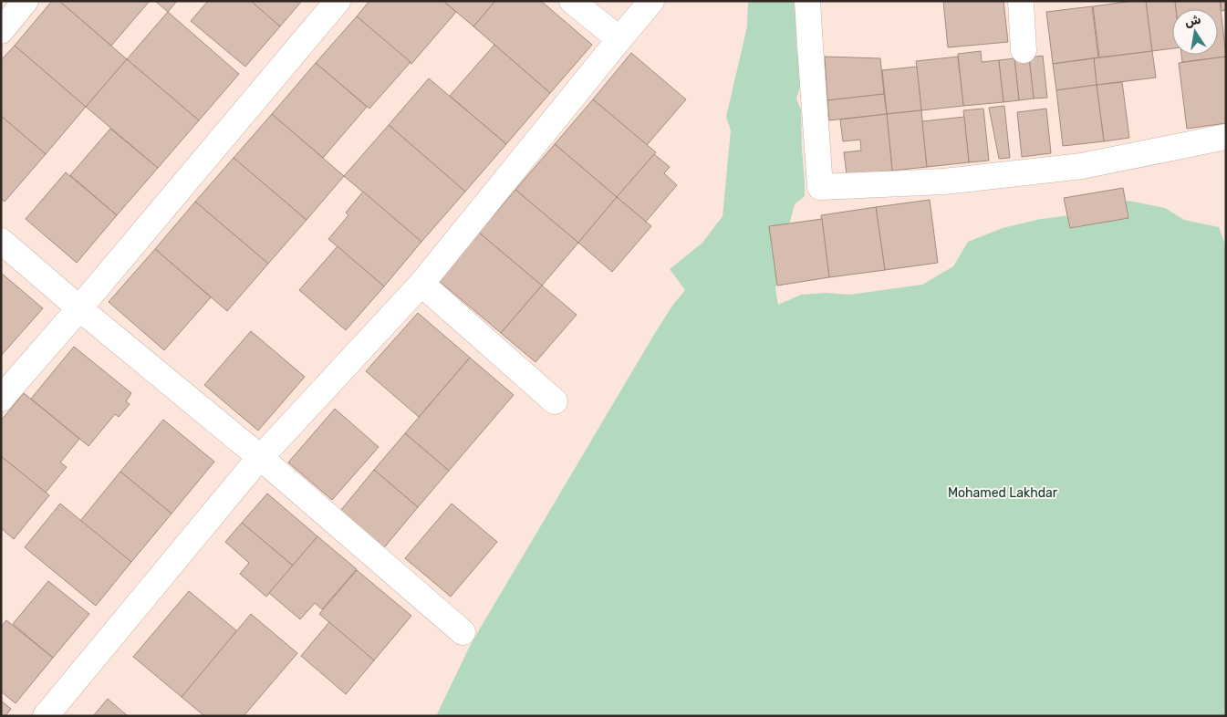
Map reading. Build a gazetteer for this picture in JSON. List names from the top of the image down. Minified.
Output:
{"parks":["Mohamed Lakhdar"],"north":"top"}
